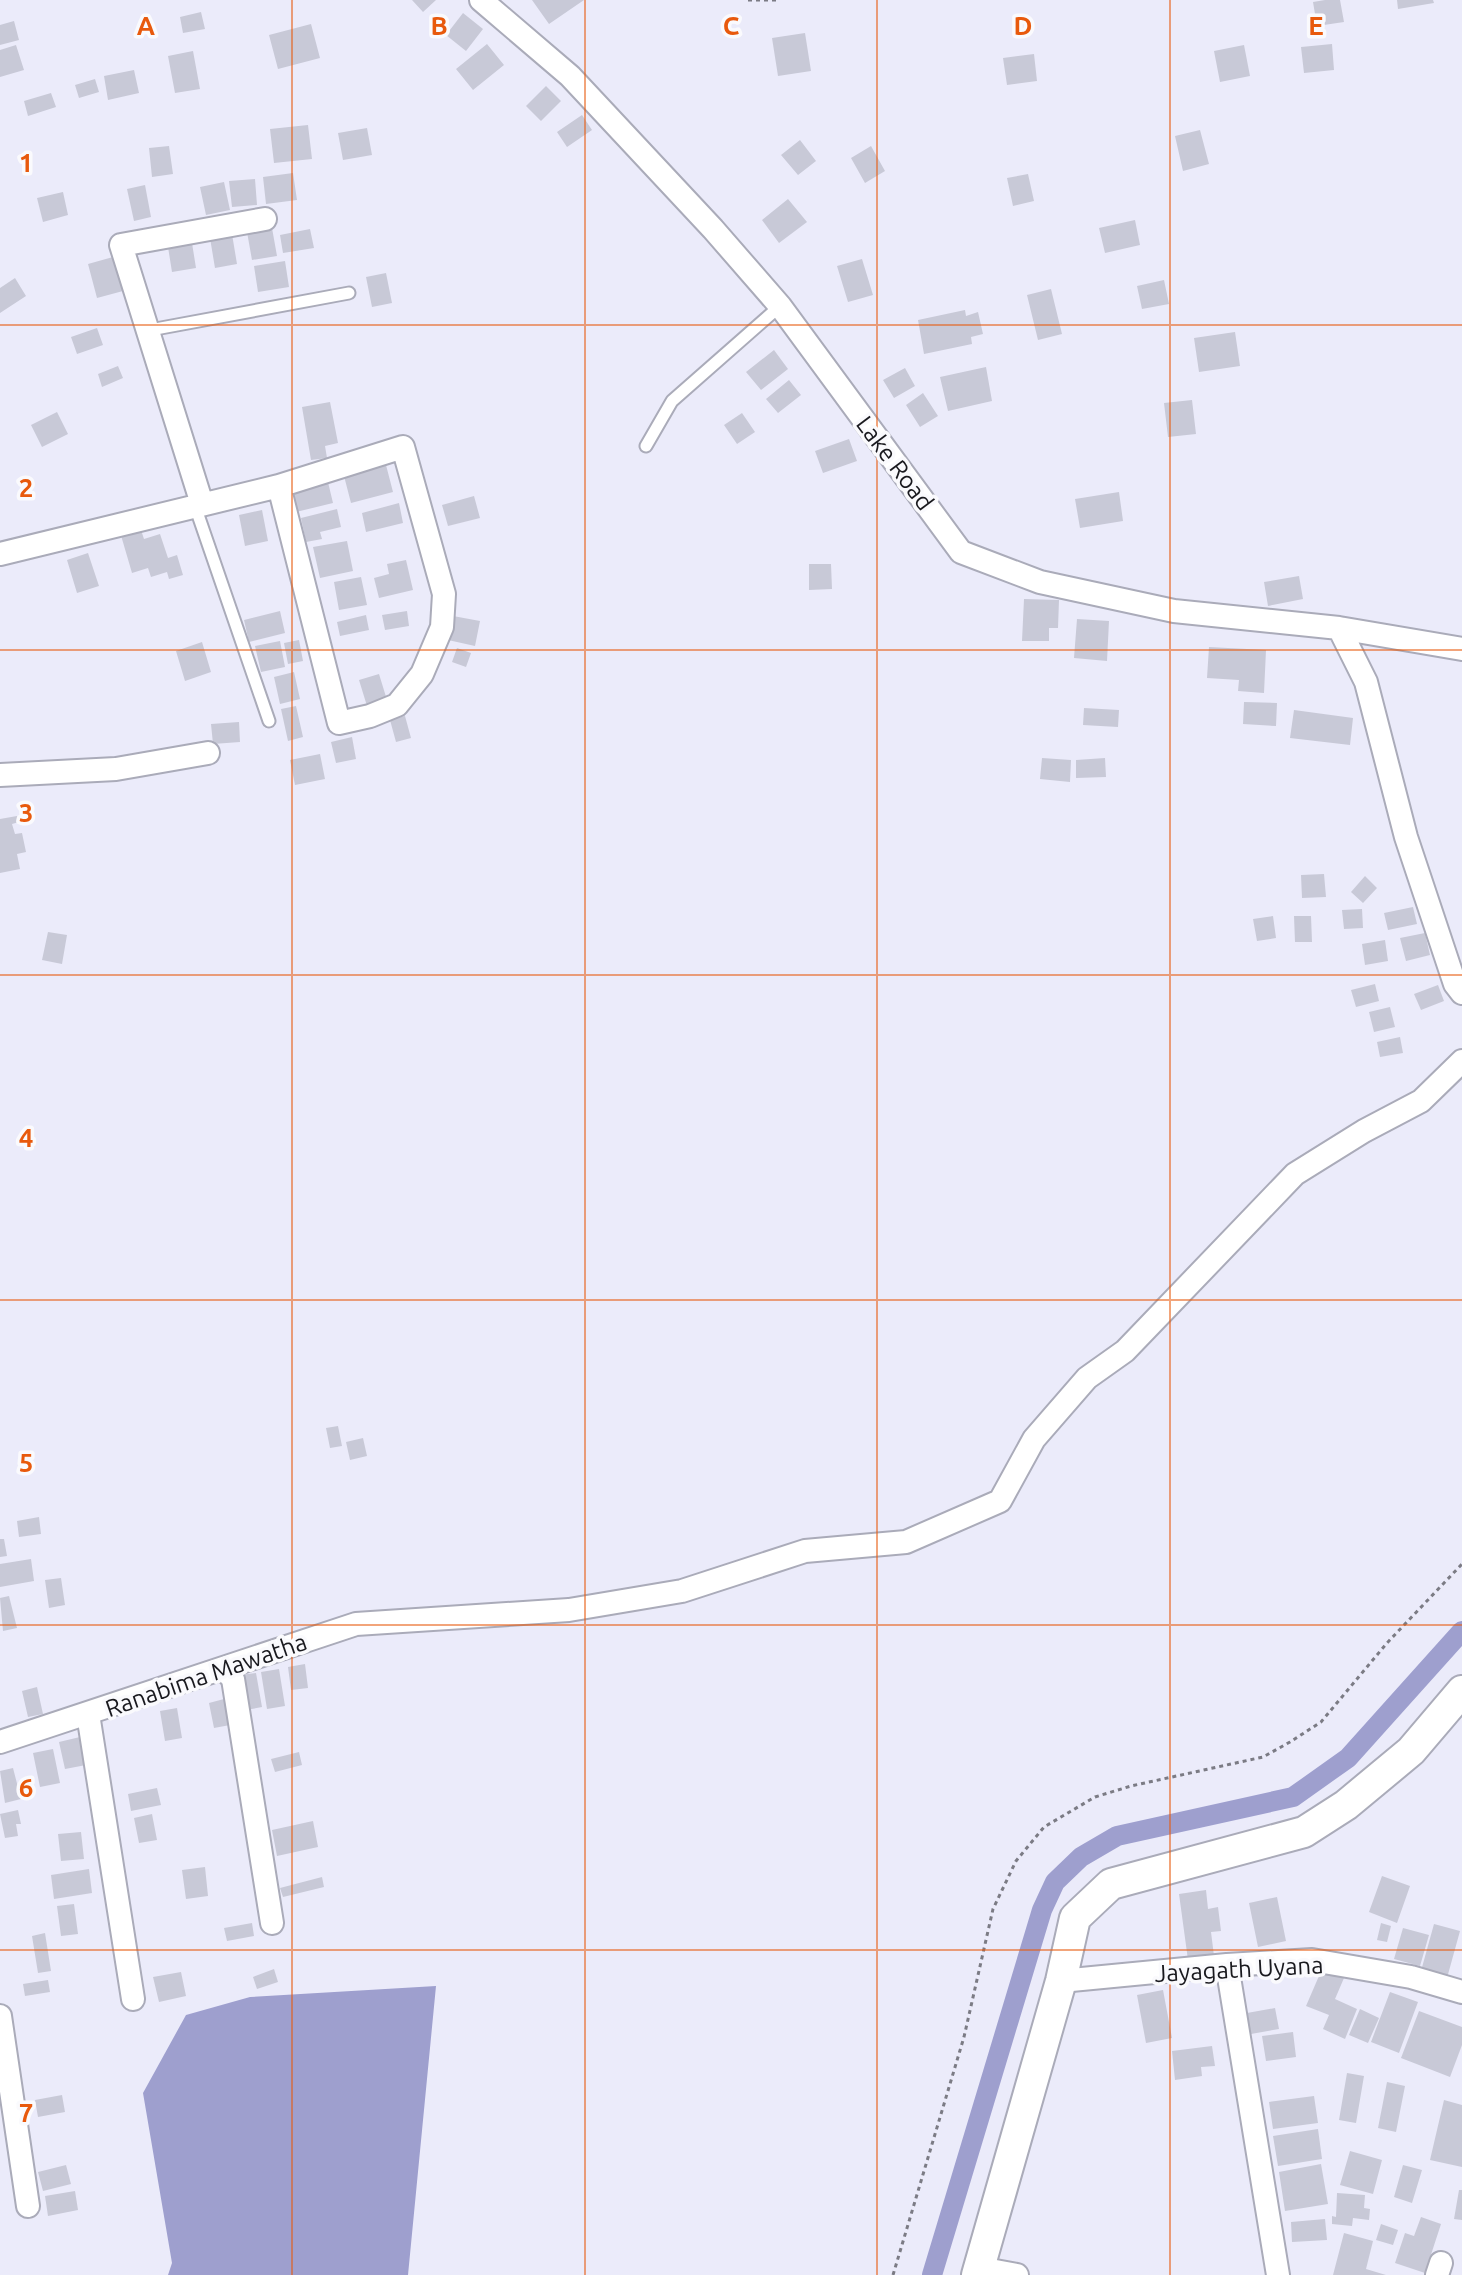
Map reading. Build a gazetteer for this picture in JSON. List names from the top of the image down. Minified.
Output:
{"streets":{"street":["Lake Road","Ranabima Mawatha","Jayagath Uyana"]},"grid":{"columns":["A","B","C","D","E"],"rows":["1","2","3","4","5","6","7"]}}
